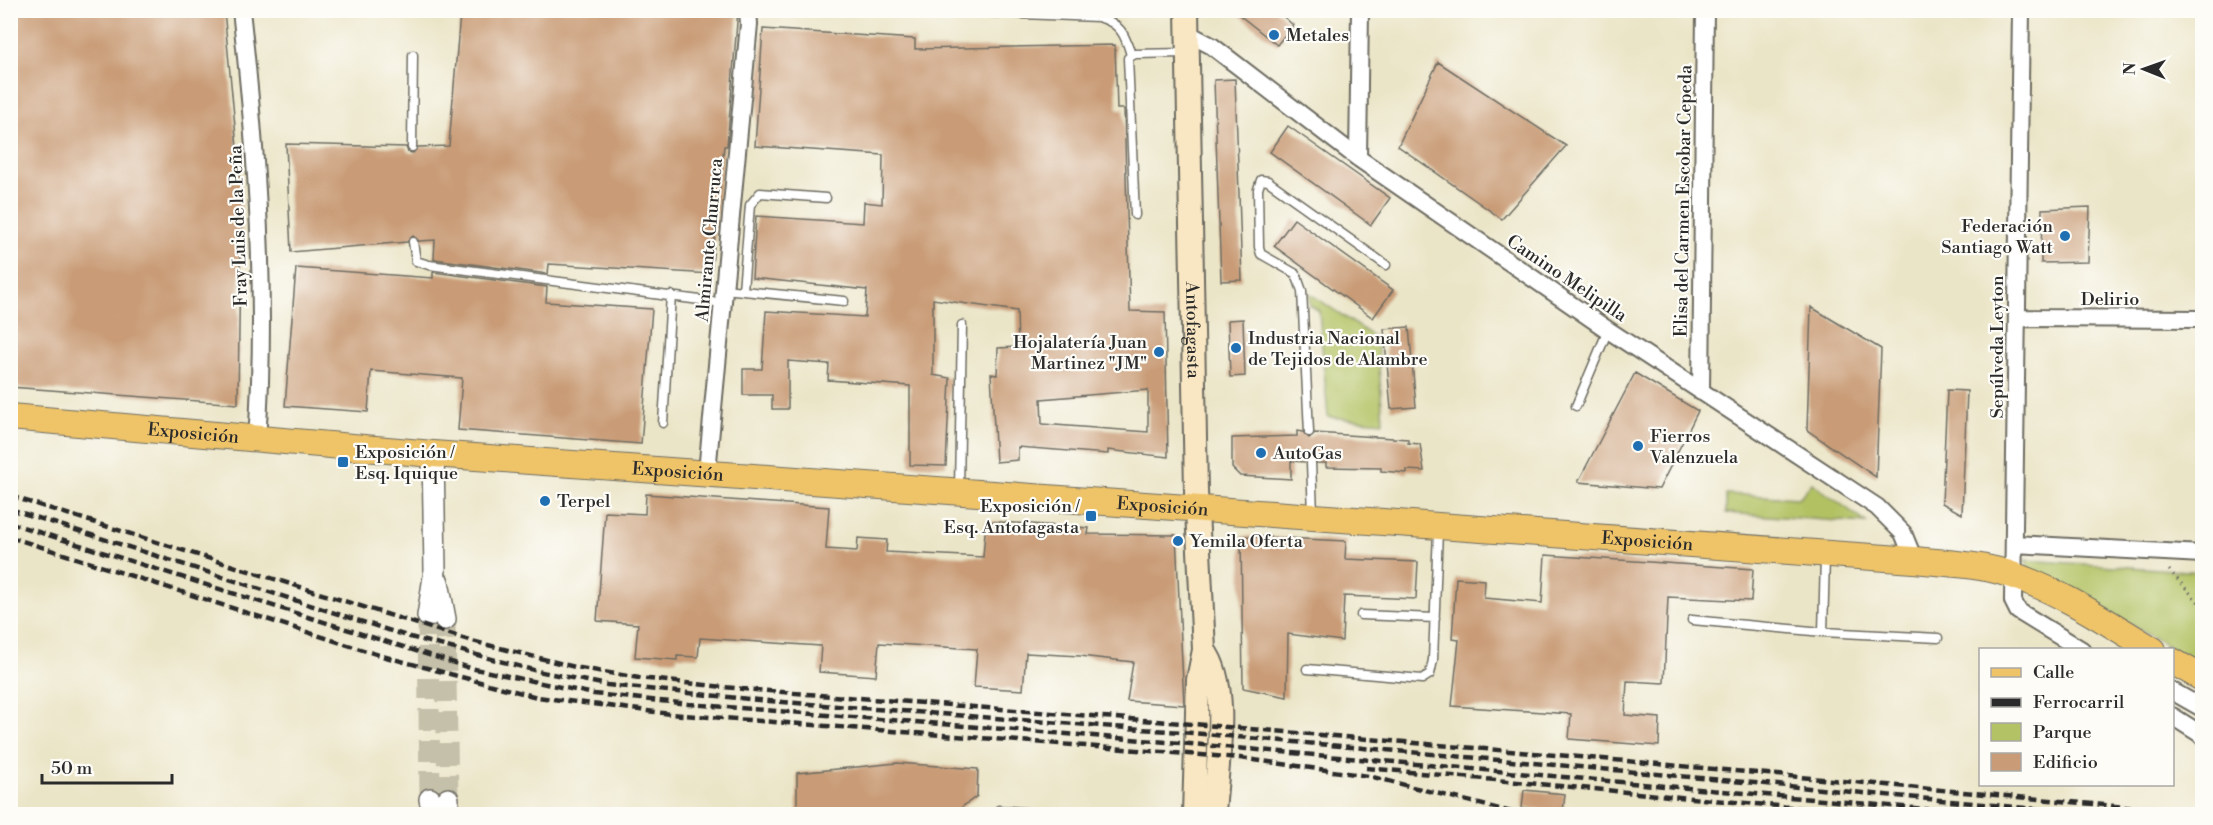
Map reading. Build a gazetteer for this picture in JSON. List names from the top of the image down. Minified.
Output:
{"streets":{"main road":["Antofagasta","Exposición"],"street":["Elisa del Carmen Escobar Cepeda","Fray Luis de la Peña","Almirante Churruca","Camino Melipilla","Delirio","Sepúlveda Leyton"]},"crossings":[["Elisa del Carmen Escobar Cepeda","Camino Melipilla"],["Fray Luis de la Peña","Exposición"],["Almirante Churruca","Exposición"],["Camino Melipilla","Antofagasta"],["Camino Melipilla","Exposición"],["Delirio","Sepúlveda Leyton"],["Antofagasta","Exposición"],["Sepúlveda Leyton","Exposición"]],"places":{"other":["Metales","Federación Santiago Watt","Industria Nacional de Tejidos de Alambre","Hojalatería Juan Martinez \"JM\"","Fierros Valenzuela","AutoGas","Terpel","Yemila Oferta"],"transit":["Exposición / Esq. Iquique","Exposición / Esq. Antofagasta"]},"legend":["Calle","Ferrocarril","Parque","Edificio"],"scale_bar":"50 m","north":"left"}
